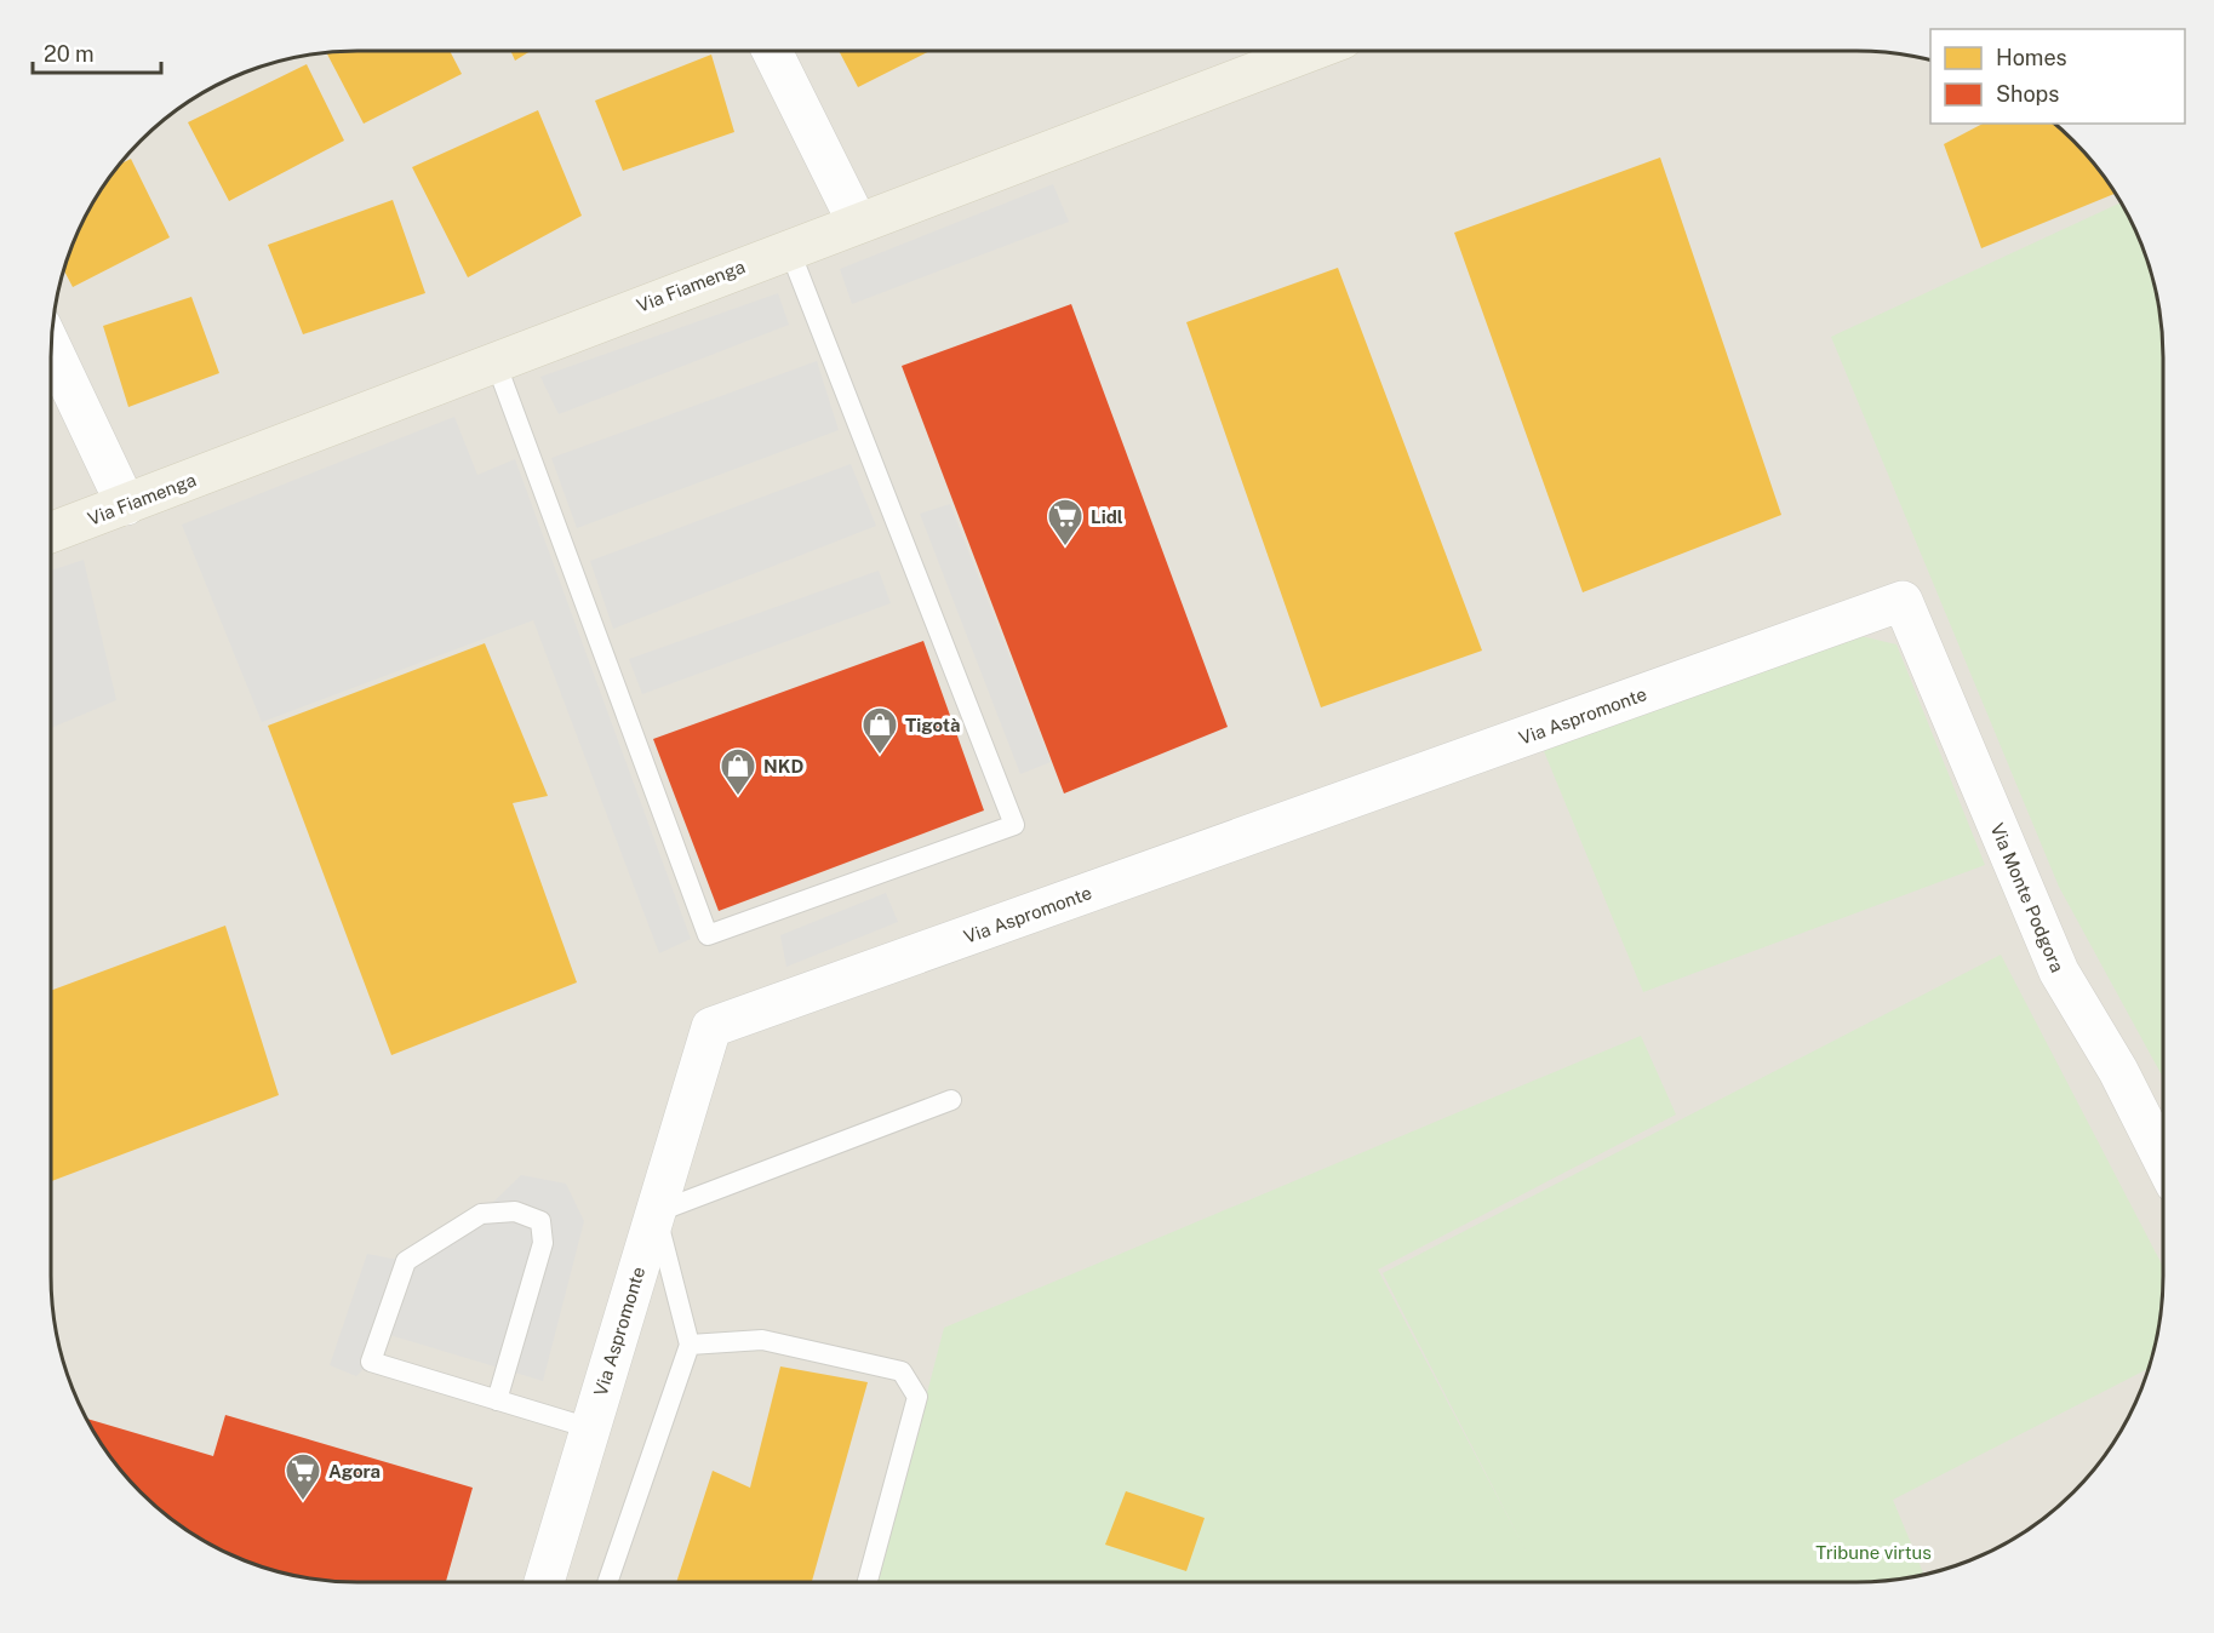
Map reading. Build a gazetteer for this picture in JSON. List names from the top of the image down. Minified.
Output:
{"streets":{"main road":["Via Fiamenga"],"street":["Via Aspromonte","Via Monte Podgora"]},"crossings":[["Via Aspromonte","Via Monte Podgora"]],"parks":["Tribune virtus"],"places":{"supermarket":["Lidl","Agora"],"shop":["Tigotà","NKD"]},"legend":["Homes","Shops"],"scale_bar":"20 m"}
